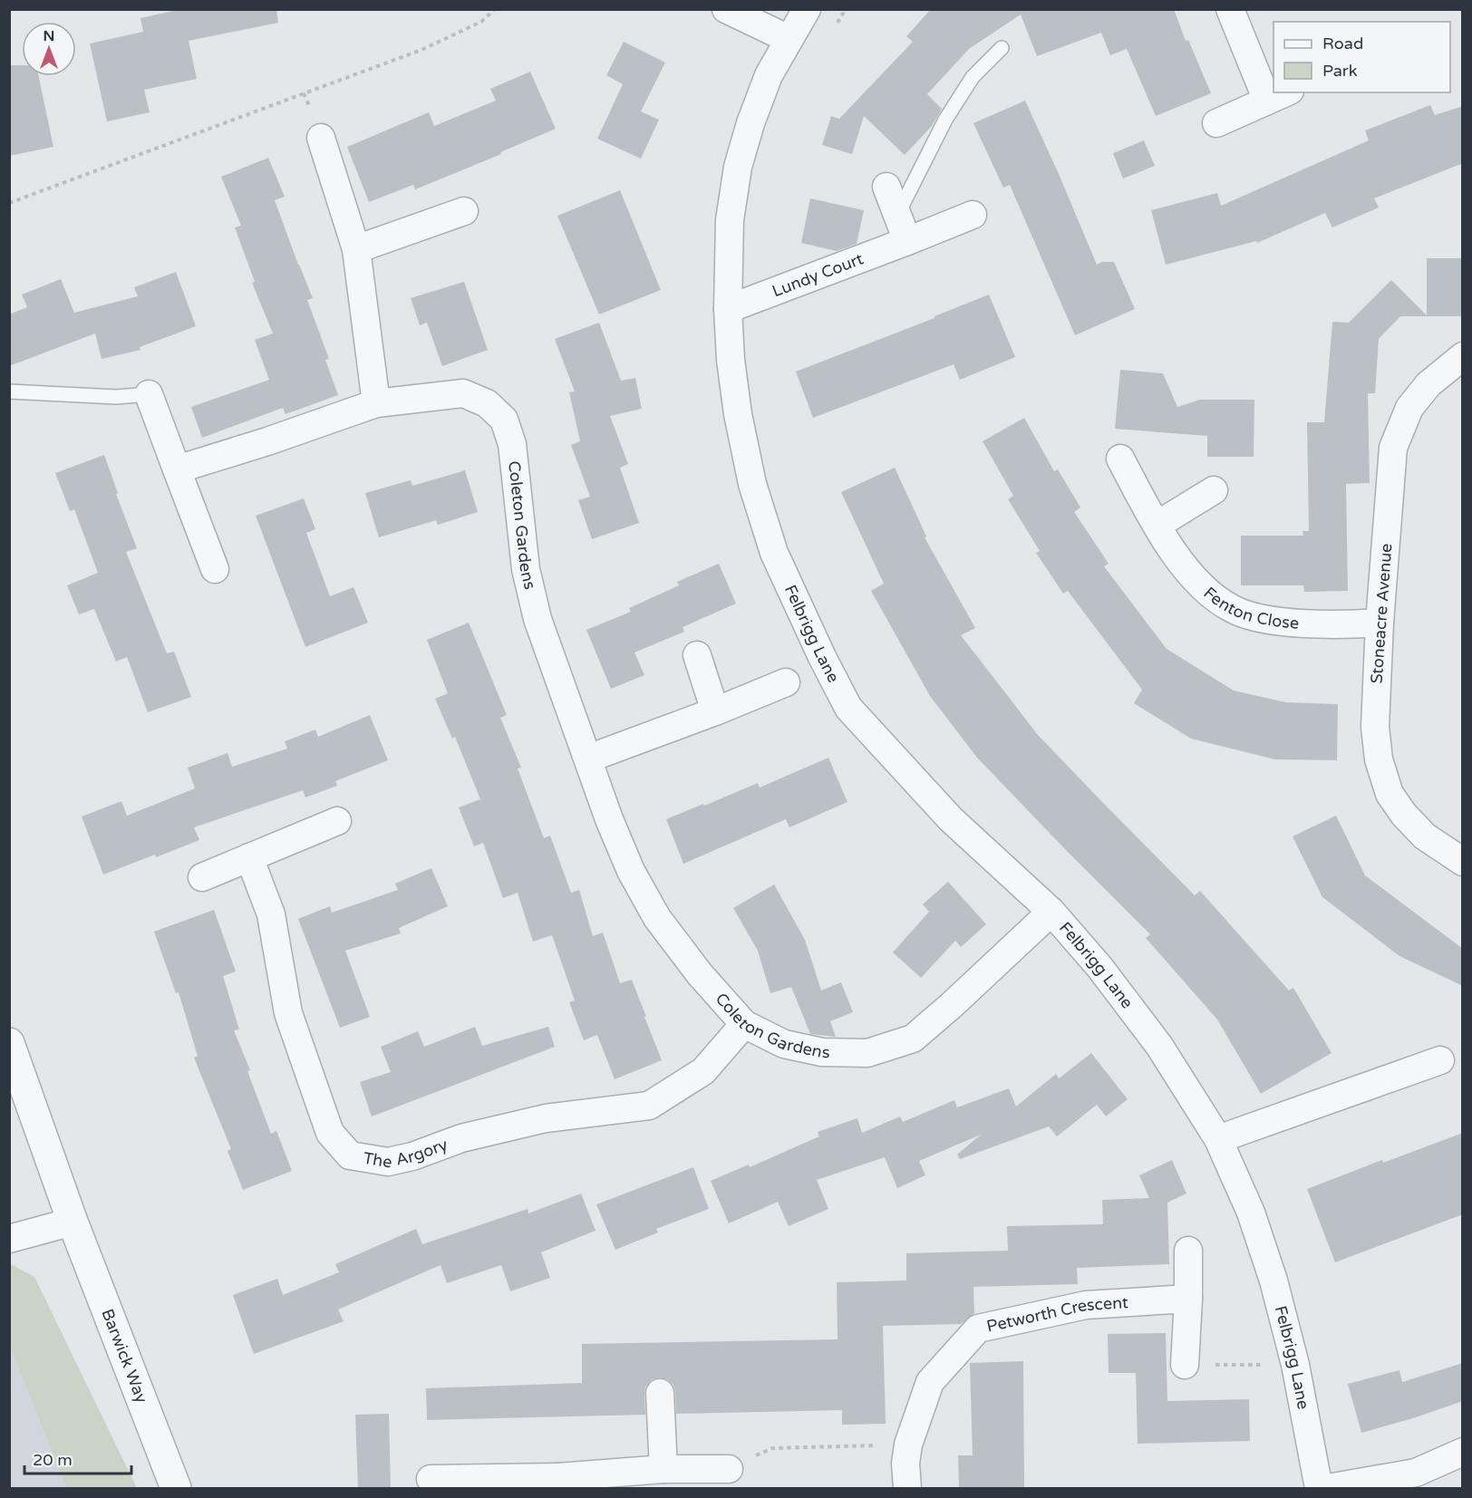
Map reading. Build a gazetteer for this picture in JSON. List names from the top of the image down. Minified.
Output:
{"streets":{"street":["Lundy Court","Coleton Gardens","Fenton Close","Stoneacre Avenue","Felbrigg Lane","The Argory","Petworth Crescent","Barwick Way"]},"crossings":[["Lundy Court","Felbrigg Lane"],["Coleton Gardens","Felbrigg Lane"],["Coleton Gardens","The Argory"],["Fenton Close","Stoneacre Avenue"]],"legend":["Road","Park"],"scale_bar":"20 m","north":"top"}
